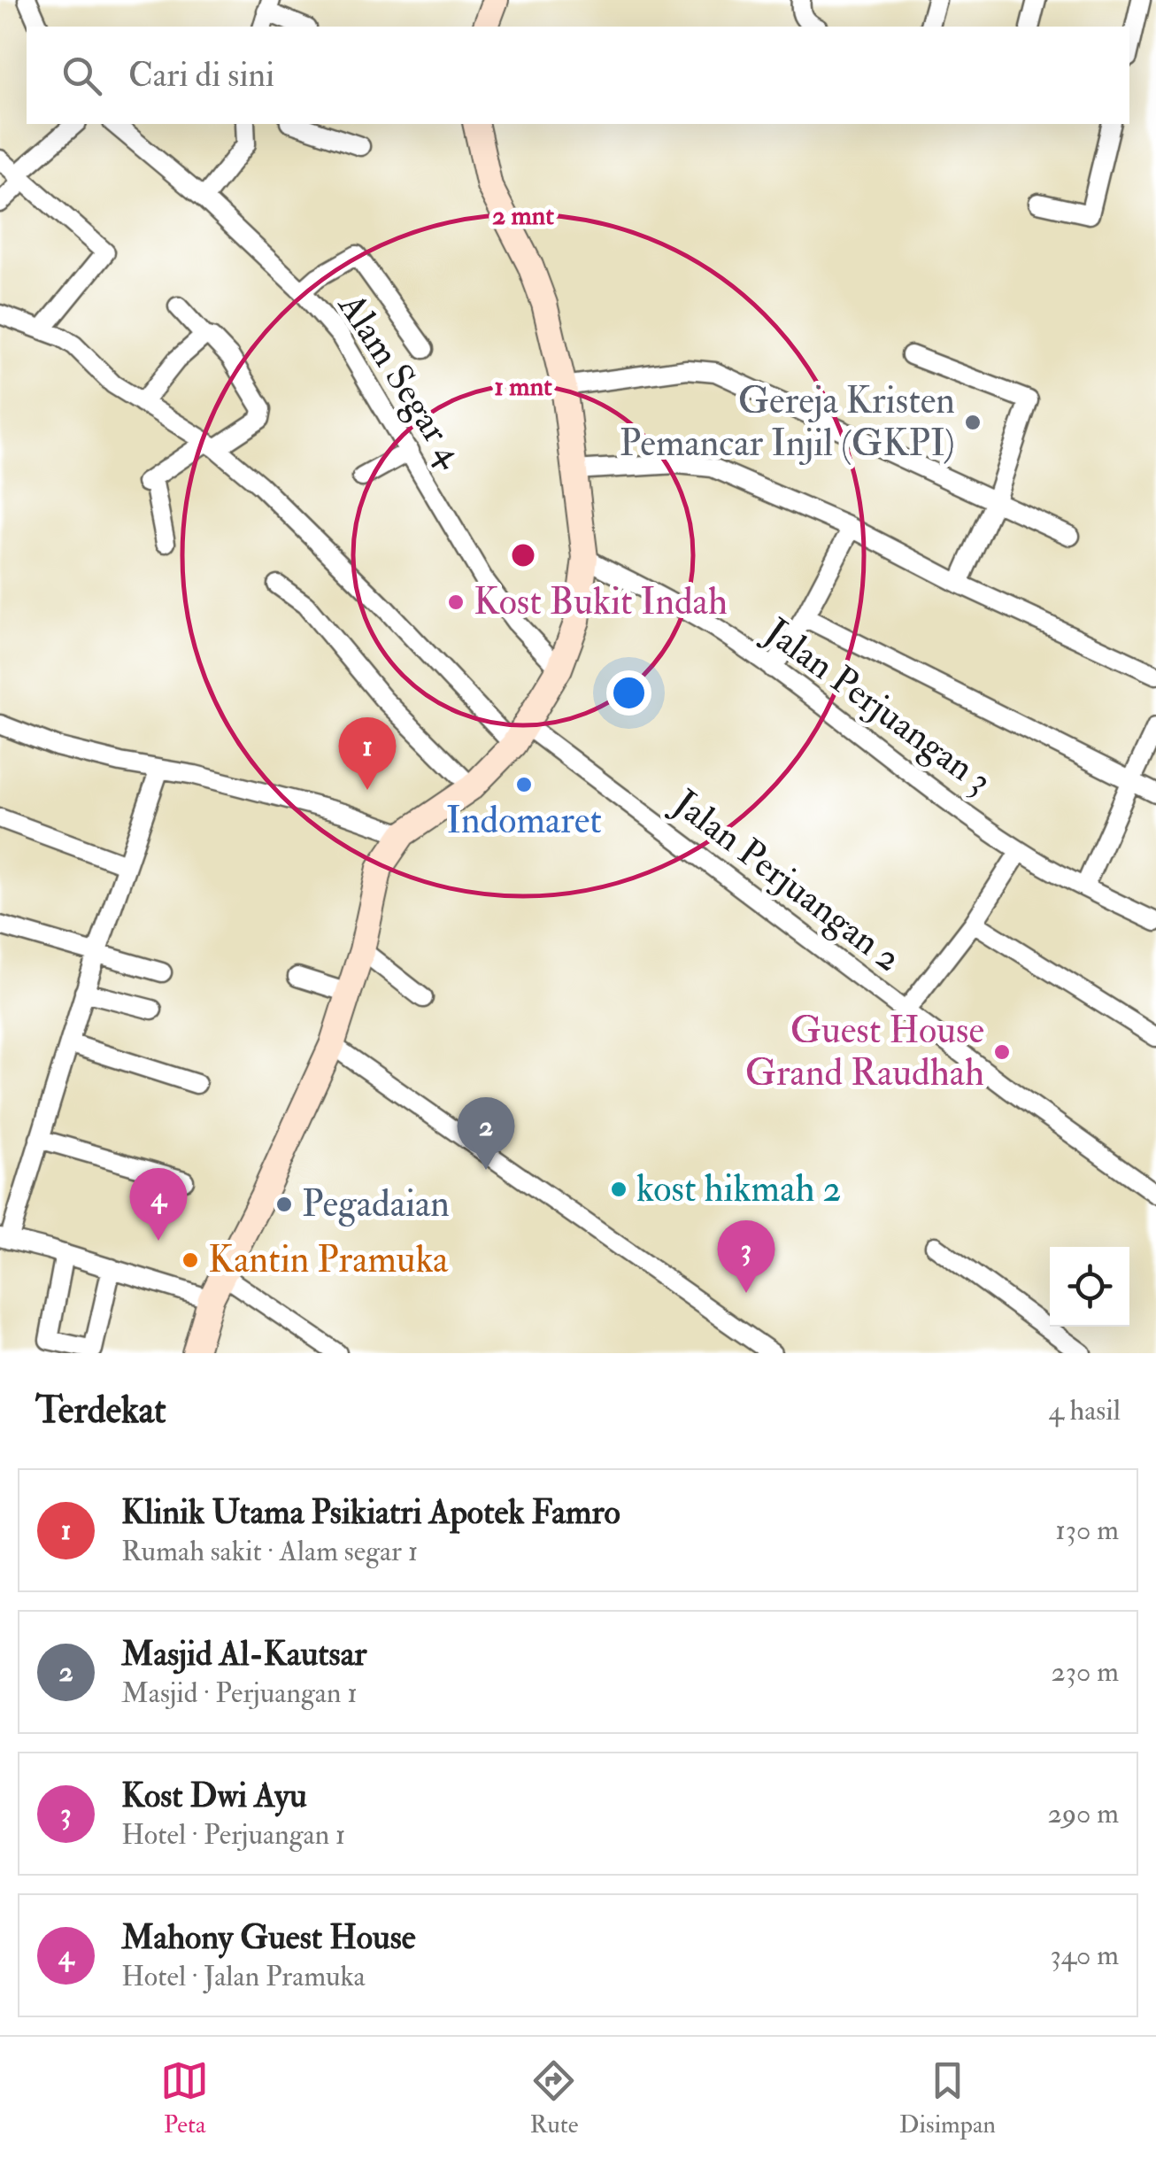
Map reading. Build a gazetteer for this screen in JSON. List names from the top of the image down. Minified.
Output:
{"streets":{"street":["Alam Segar 4","Jalan Perjuangan 3","Jalan Perjuangan 2"]},"places":["Gereja Kristen Pemancar Injil (GKPI)","Kost Bukit Indah","Indomaret","Guest House Grand Raudhah","kost hikmah 2","Pegadaian","Kantin Pramuka"],"page":{"search":"Cari di sini","pins":["1","2","4","3"],"heading":["Terdekat","4 hasil"],"list":[{"mark":"1","name":"Klinik Utama Psikiatri Apotek Famro","note":"Rumah sakit · Alam segar 1","value":"130 m"},{"mark":"2","name":"Masjid Al-Kautsar","note":"Masjid · Perjuangan 1","value":"230 m"},{"mark":"3","name":"Kost Dwi Ayu","note":"Hotel · Perjuangan 1","value":"290 m"},{"mark":"4","name":"Mahony Guest House","note":"Hotel · Jalan Pramuka","value":"340 m"}],"nav":["Peta","Rute","Disimpan"]},"rings":["2 mnt","1 mnt"]}
